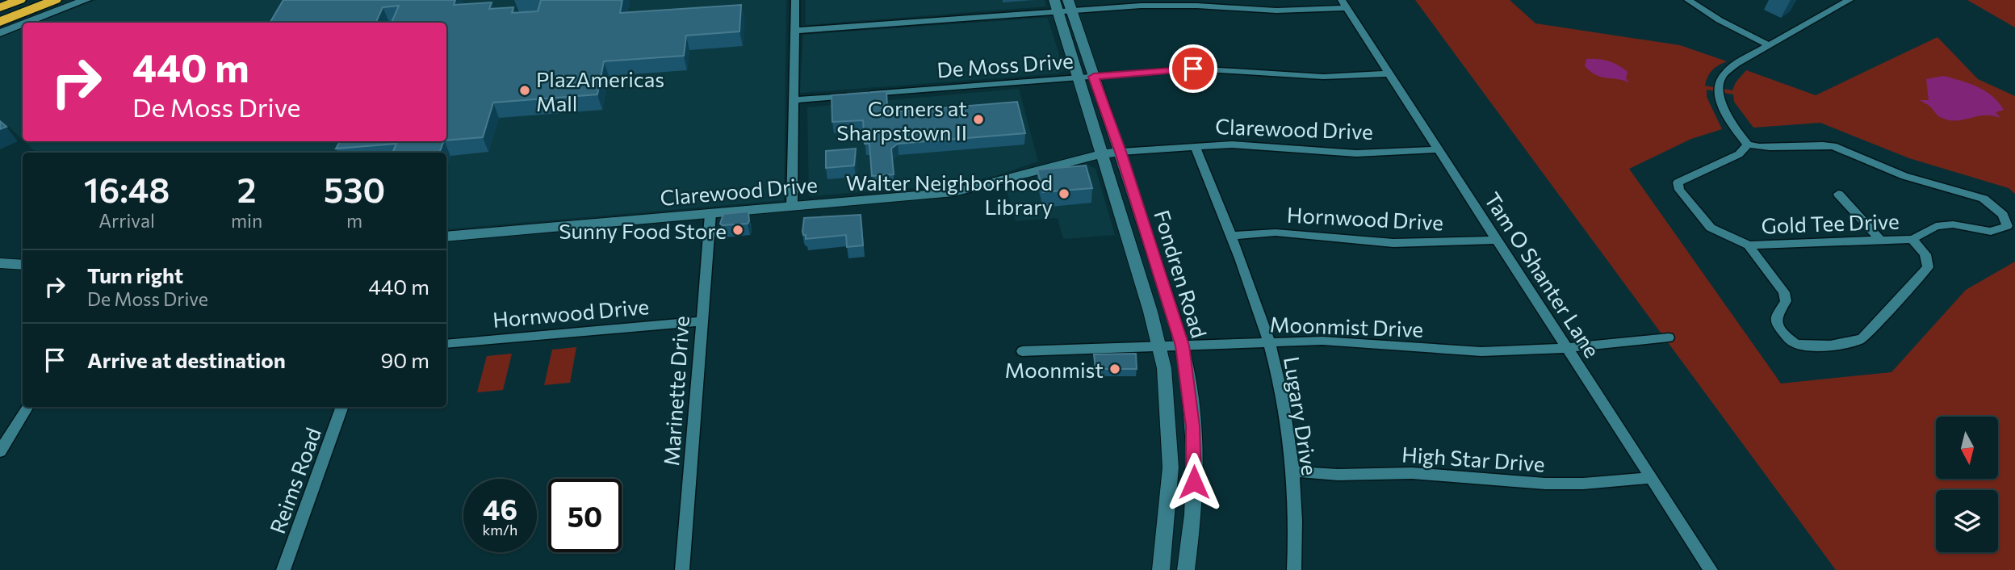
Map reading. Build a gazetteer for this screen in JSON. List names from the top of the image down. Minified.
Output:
{"streets":{"main road":["Clarewood Drive","Fondren Road"],"street":["De Moss Drive","Hornwood Drive","Gold Tee Drive","Tam O Shanter Lane","Moonmist Drive","Marinette Drive","Lugary Drive","High Star Drive","Reims Road"]},"crossings":[["De Moss Drive","Fondren Road"],["De Moss Drive","Tam O Shanter Lane"],["Clarewood Drive","Fondren Road"],["Clarewood Drive","Tam O Shanter Lane"],["Clarewood Drive","Marinette Drive"],["Clarewood Drive","Lugary Drive"],["Hornwood Drive","Tam O Shanter Lane"],["Hornwood Drive","Marinette Drive"],["Hornwood Drive","Lugary Drive"],["Fondren Road","Moonmist Drive"],["Tam O Shanter Lane","Moonmist Drive"],["Tam O Shanter Lane","High Star Drive"],["Moonmist Drive","Lugary Drive"],["Lugary Drive","High Star Drive"]],"places":["PlazAmericas Mall","Corners at Sharpstown II","Walter Neighborhood Library","Sunny Food Store","Moonmist"],"north":"bottom","page":{"turn":["440 m","De Moss Drive"],"eta":["16:48","Arrival","2","min","530","m"],"list":[{"name":"Turn right","note":"De Moss Drive","value":"440 m"},{"name":"Arrive at destination","value":"90 m"}],"speed":"46 km/h","limit":"50"}}
